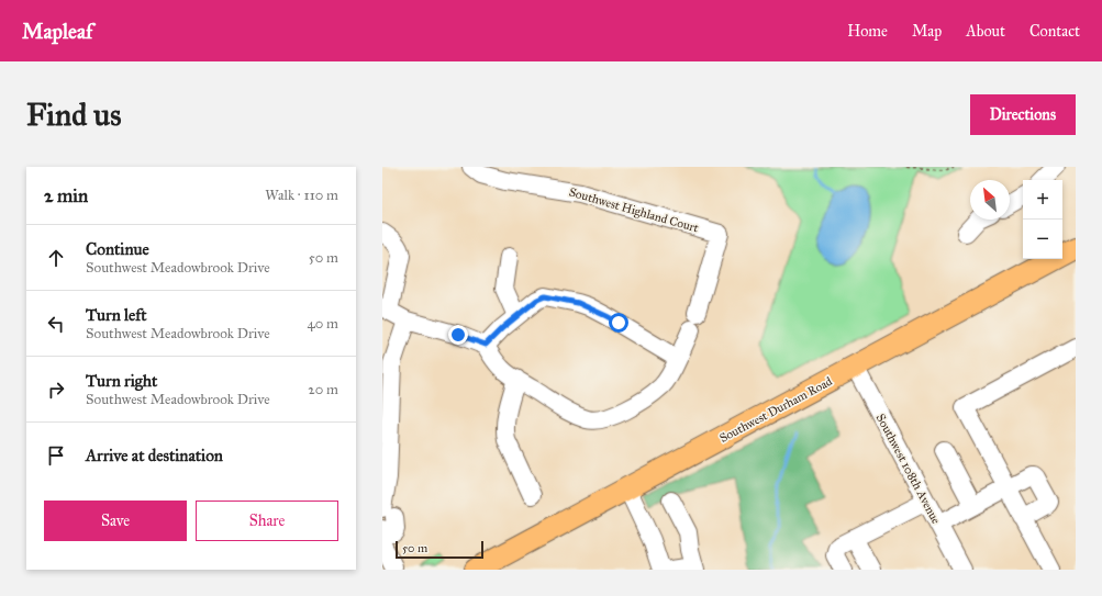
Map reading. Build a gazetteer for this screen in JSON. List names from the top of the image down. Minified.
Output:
{"streets":{"main road":["Southwest Durham Road"],"street":["Southwest Highland Court","Southwest 108th Avenue"]},"crossings":[["Southwest Durham Road","Southwest 108th Avenue"]],"scale_bar":"50 m","north":"top left","page":{"header":"Mapleaf","nav":["Home","Map","About","Contact"],"buttons":["Directions",["Save","Share"]],"title":"Find us","heading":["2 min","Walk · 110 m"],"map_buttons":["+","−"],"list":[["Continue","Southwest Meadowbrook Drive","50 m"],["Turn left","Southwest Meadowbrook Drive","40 m"],["Turn right","Southwest Meadowbrook Drive","20 m"],"Arrive at destination"],"scale":"50 m"}}
